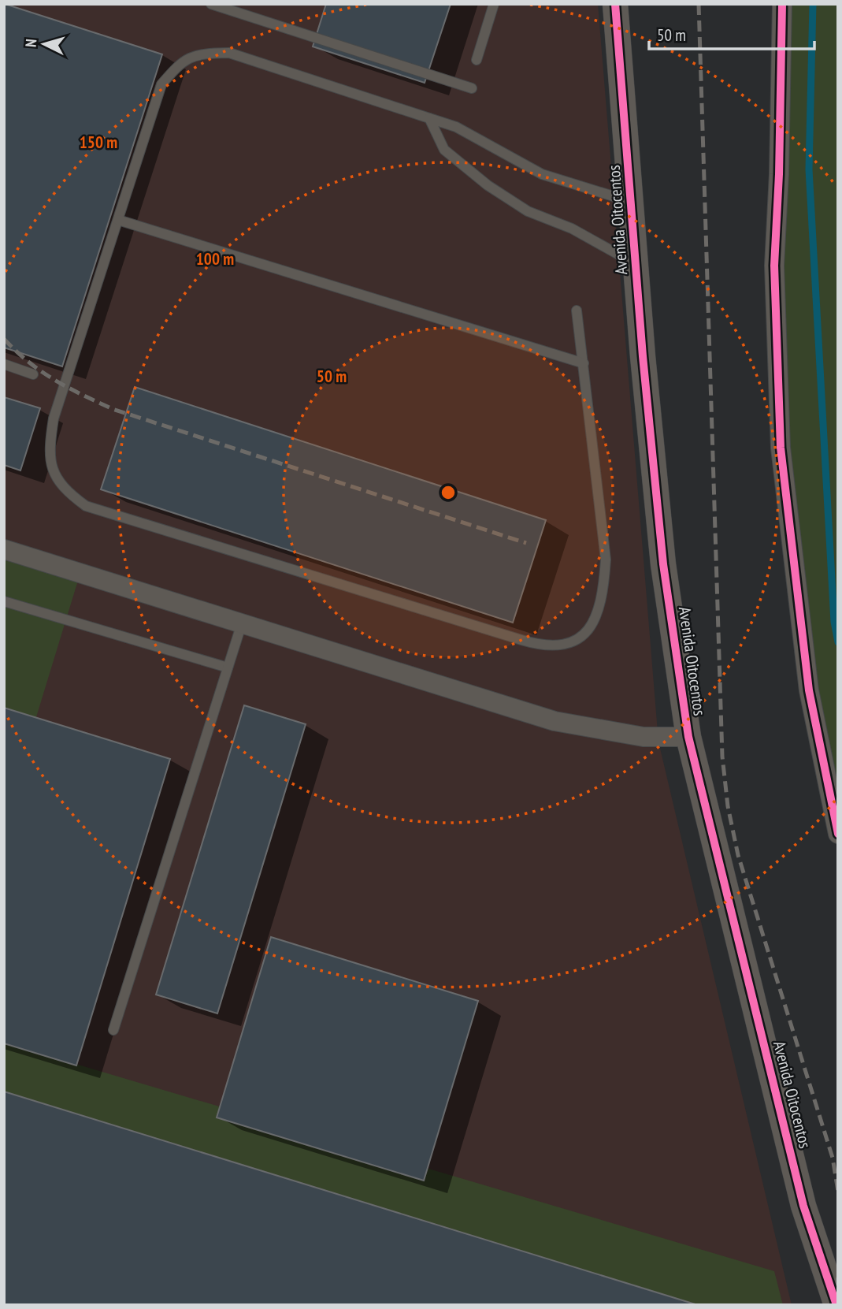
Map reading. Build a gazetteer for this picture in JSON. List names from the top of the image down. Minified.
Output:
{"streets":{"street":["Avenida Oitocentos"]},"scale_bar":"50 m","north":"left","rings":["150 m","100 m","50 m"]}
